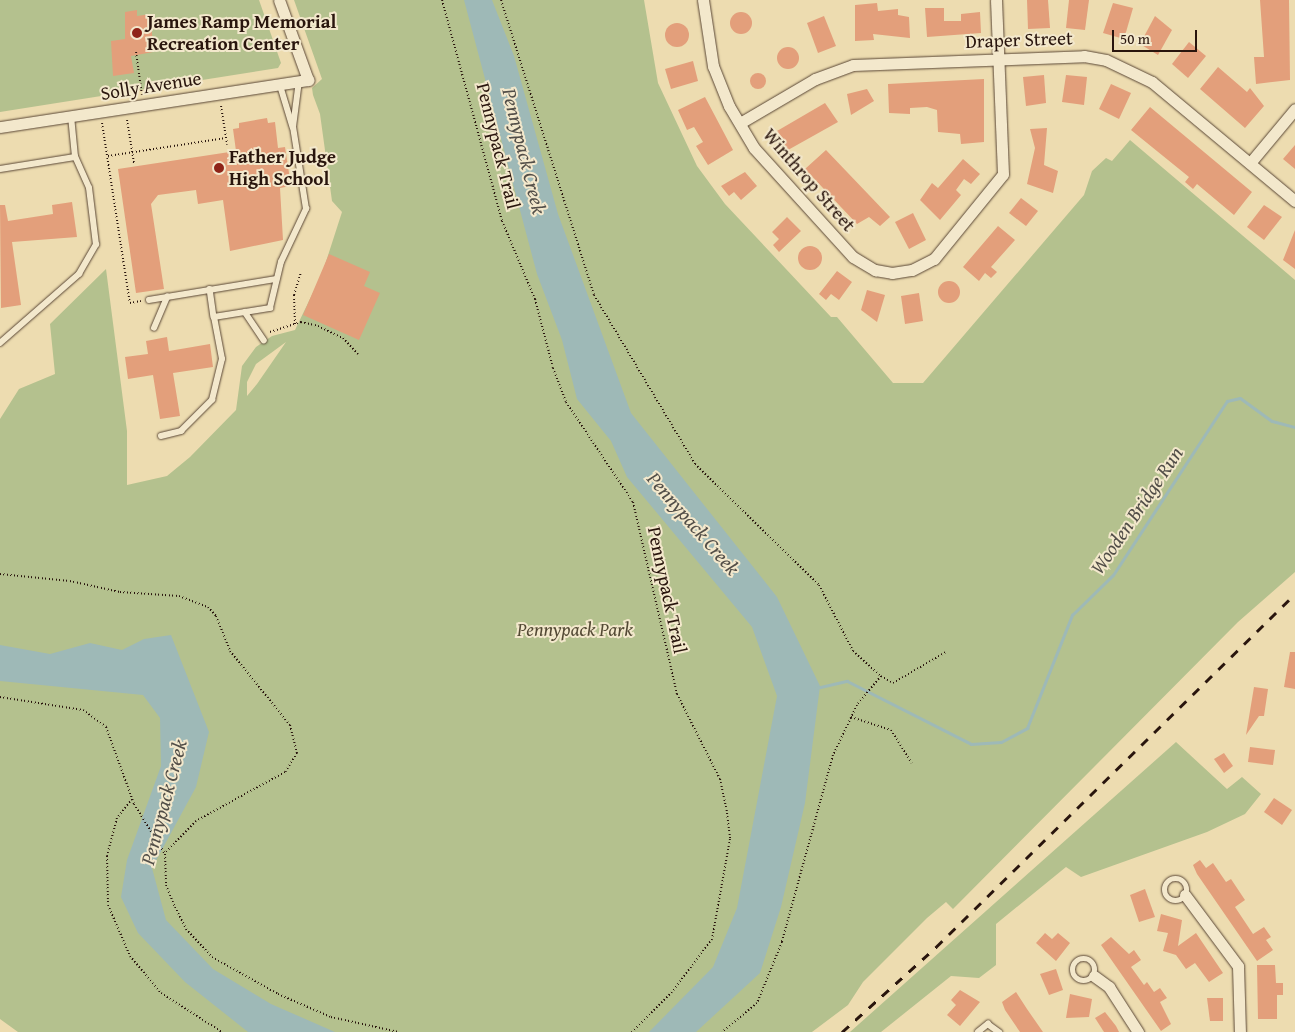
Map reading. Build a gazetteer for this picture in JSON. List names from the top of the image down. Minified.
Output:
{"streets":{"street":["Draper Street","Solly Avenue","Winthrop Street"],"path":["Pennypack Trail"]},"crossings":[["Draper Street","Winthrop Street"]],"water":["Pennypack Creek","Wooden Bridge Run"],"parks":["Pennypack Park"],"places":["James Ramp Memorial Recreation Center","Father Judge High School"],"scale_bar":"50 m"}
